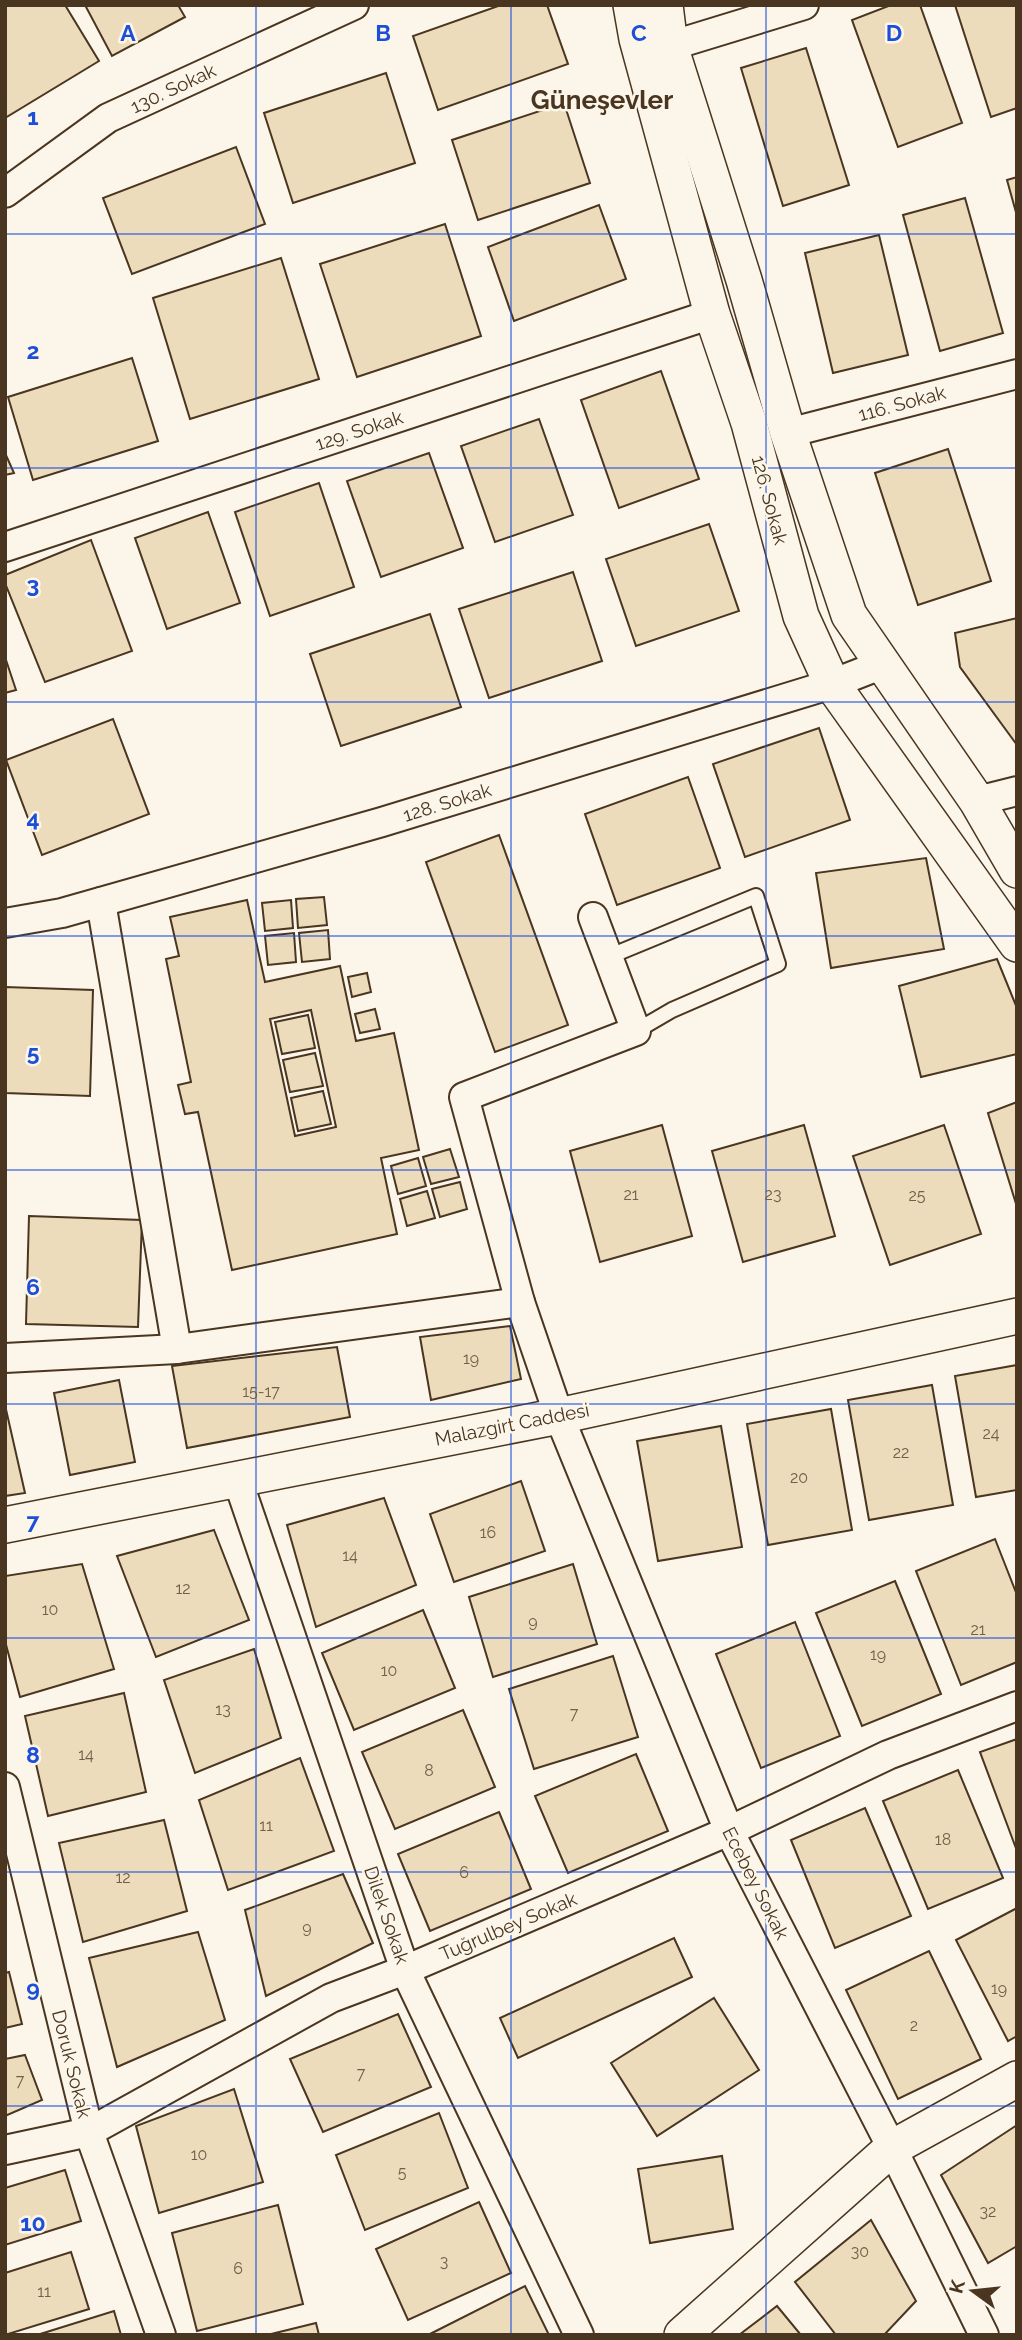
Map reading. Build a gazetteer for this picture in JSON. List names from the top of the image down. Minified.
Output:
{"streets":{"street":["130. Sokak","116. Sokak","129. Sokak","126. Sokak","128. Sokak","Malazgirt Caddesi","Ecebey Sokak","Dilek Sokak","Tuğrulbey Sokak","Doruk Sokak"]},"crossings":[["116. Sokak","126. Sokak"],["129. Sokak","126. Sokak"],["126. Sokak","128. Sokak"],["Malazgirt Caddesi","Ecebey Sokak"],["Malazgirt Caddesi","Dilek Sokak"],["Ecebey Sokak","Tuğrulbey Sokak"],["Dilek Sokak","Tuğrulbey Sokak"],["Tuğrulbey Sokak","Doruk Sokak"]],"districts":["Güneşevler"],"house_numbers":["21","23","25","19","15-17","24","22","20","16","14","12","10","9","21","19","10","13","7","14","8","11","18","6","12","9","19","2","7","7","10","5","32","30","3","6","11"],"north":"left","grid":{"columns":["A","B","C","D"],"rows":["1","2","3","4","5","6","7","8","9","10"]}}
